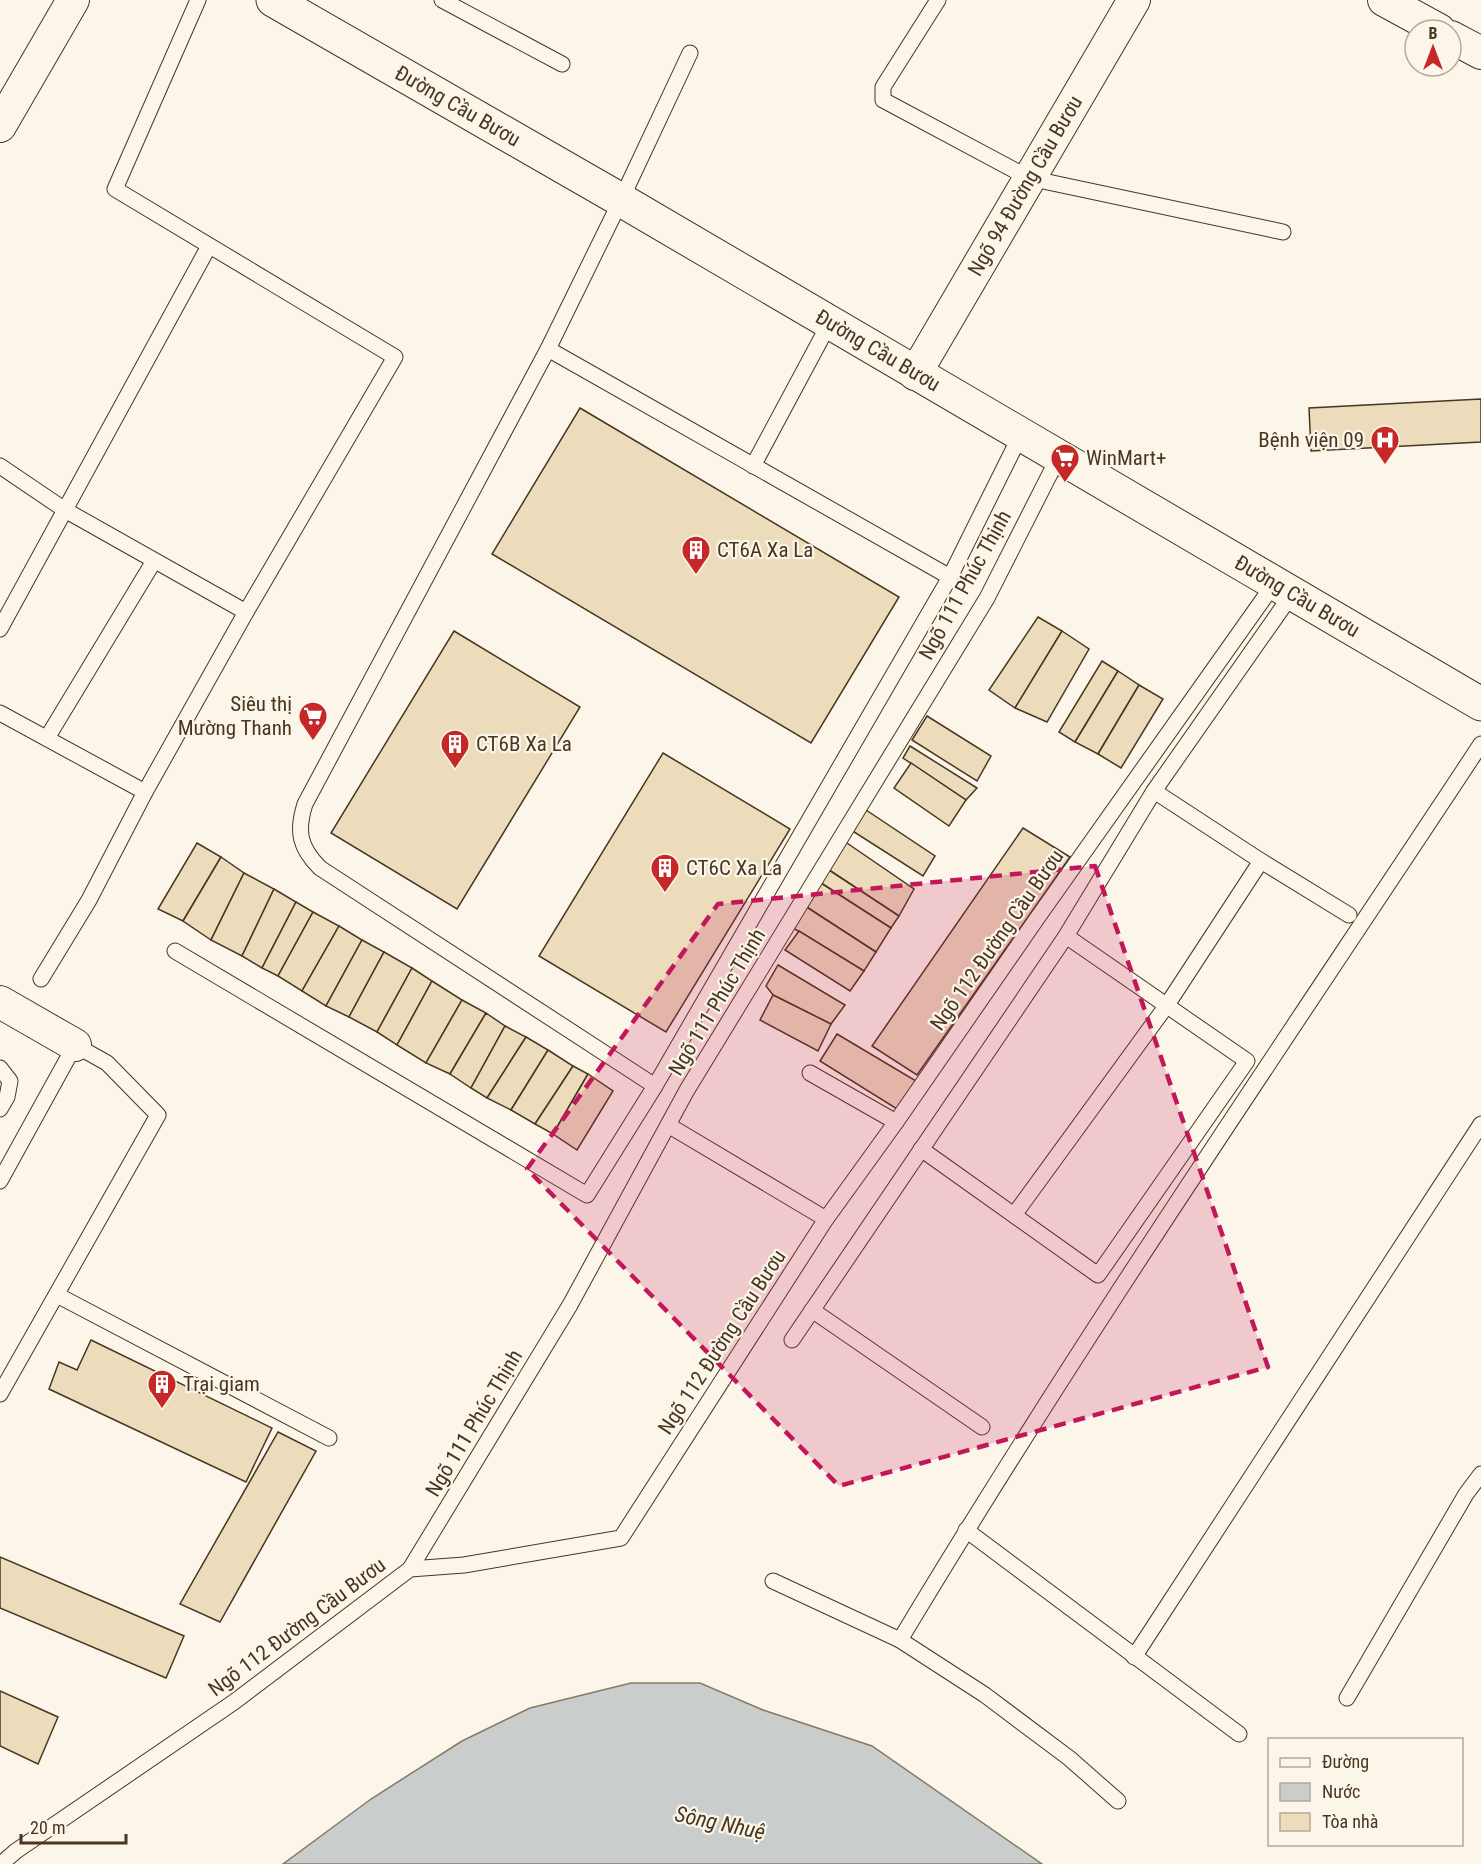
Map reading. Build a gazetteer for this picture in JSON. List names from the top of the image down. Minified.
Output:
{"streets":{"main road":["Đường Cầu Bươu"],"street":["Ngõ 94 Đường Cầu Bươu"],"lane":["Ngõ 111 Phúc Thịnh","Ngõ 112 Đường Cầu Bươu"]},"crossings":[["Đường Cầu Bươu","Ngõ 94 Đường Cầu Bươu"],["Đường Cầu Bươu","Ngõ 111 Phúc Thịnh"],["Đường Cầu Bươu","Ngõ 112 Đường Cầu Bươu"],["Ngõ 111 Phúc Thịnh","Ngõ 112 Đường Cầu Bươu"]],"water":["Sông Nhuệ"],"places":{"hospital":["Bệnh viện 09"],"supermarket":["WinMart+","Siêu thị Mường Thanh"],"building":["CT6A Xa La","CT6B Xa La","CT6C Xa La","Trại giam"]},"legend":["Đường","Nước","Tòa nhà"],"scale_bar":"20 m","north":"top"}
